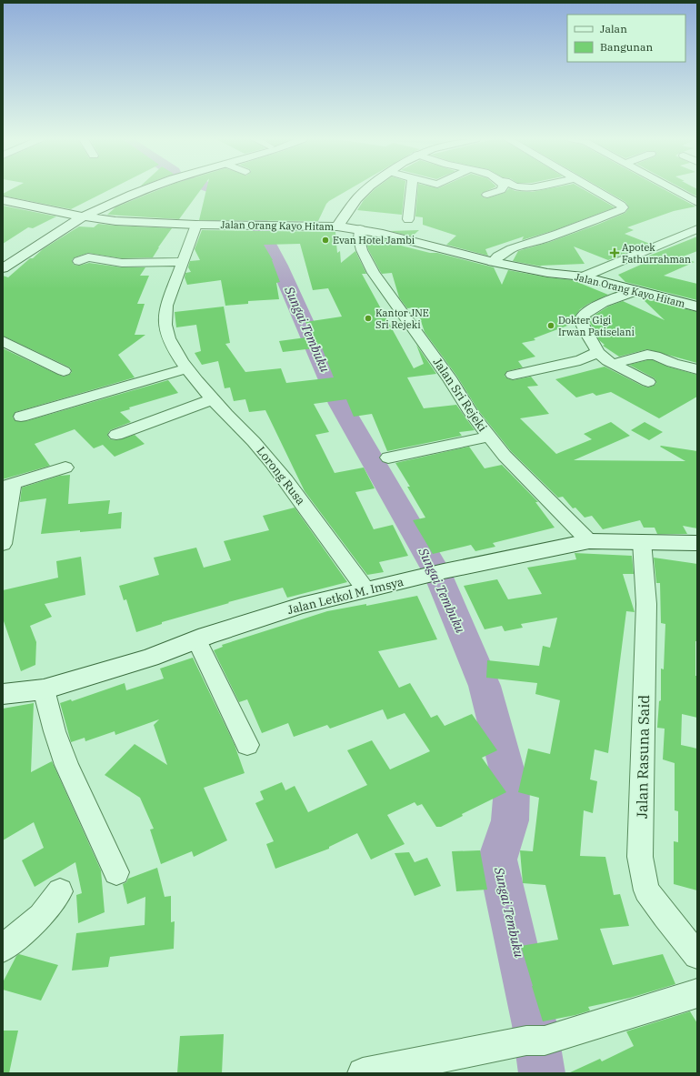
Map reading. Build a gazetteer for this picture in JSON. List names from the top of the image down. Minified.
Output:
{"streets":{"main road":["Jalan Orang Kayo Hitam","Jalan Letkol M. Imsya"],"street":["Jalan Sri Rejeki","Lorong Rusa","Jalan Rasuna Said"]},"crossings":[["Jalan Orang Kayo Hitam","Jalan Sri Rejeki"],["Jalan Orang Kayo Hitam","Lorong Rusa"],["Jalan Sri Rejeki","Jalan Letkol M. Imsya"],["Lorong Rusa","Jalan Letkol M. Imsya"],["Jalan Letkol M. Imsya","Jalan Rasuna Said"]],"water":["Sungai Tembuku"],"places":{"other":["Evan Hotel Jambi","Kantor JNE Sri Rejeki","Dokter Gigi Irwan Patiselani"],"health":["Apotek Fathurrahman"]},"legend":["Jalan","Bangunan"]}
